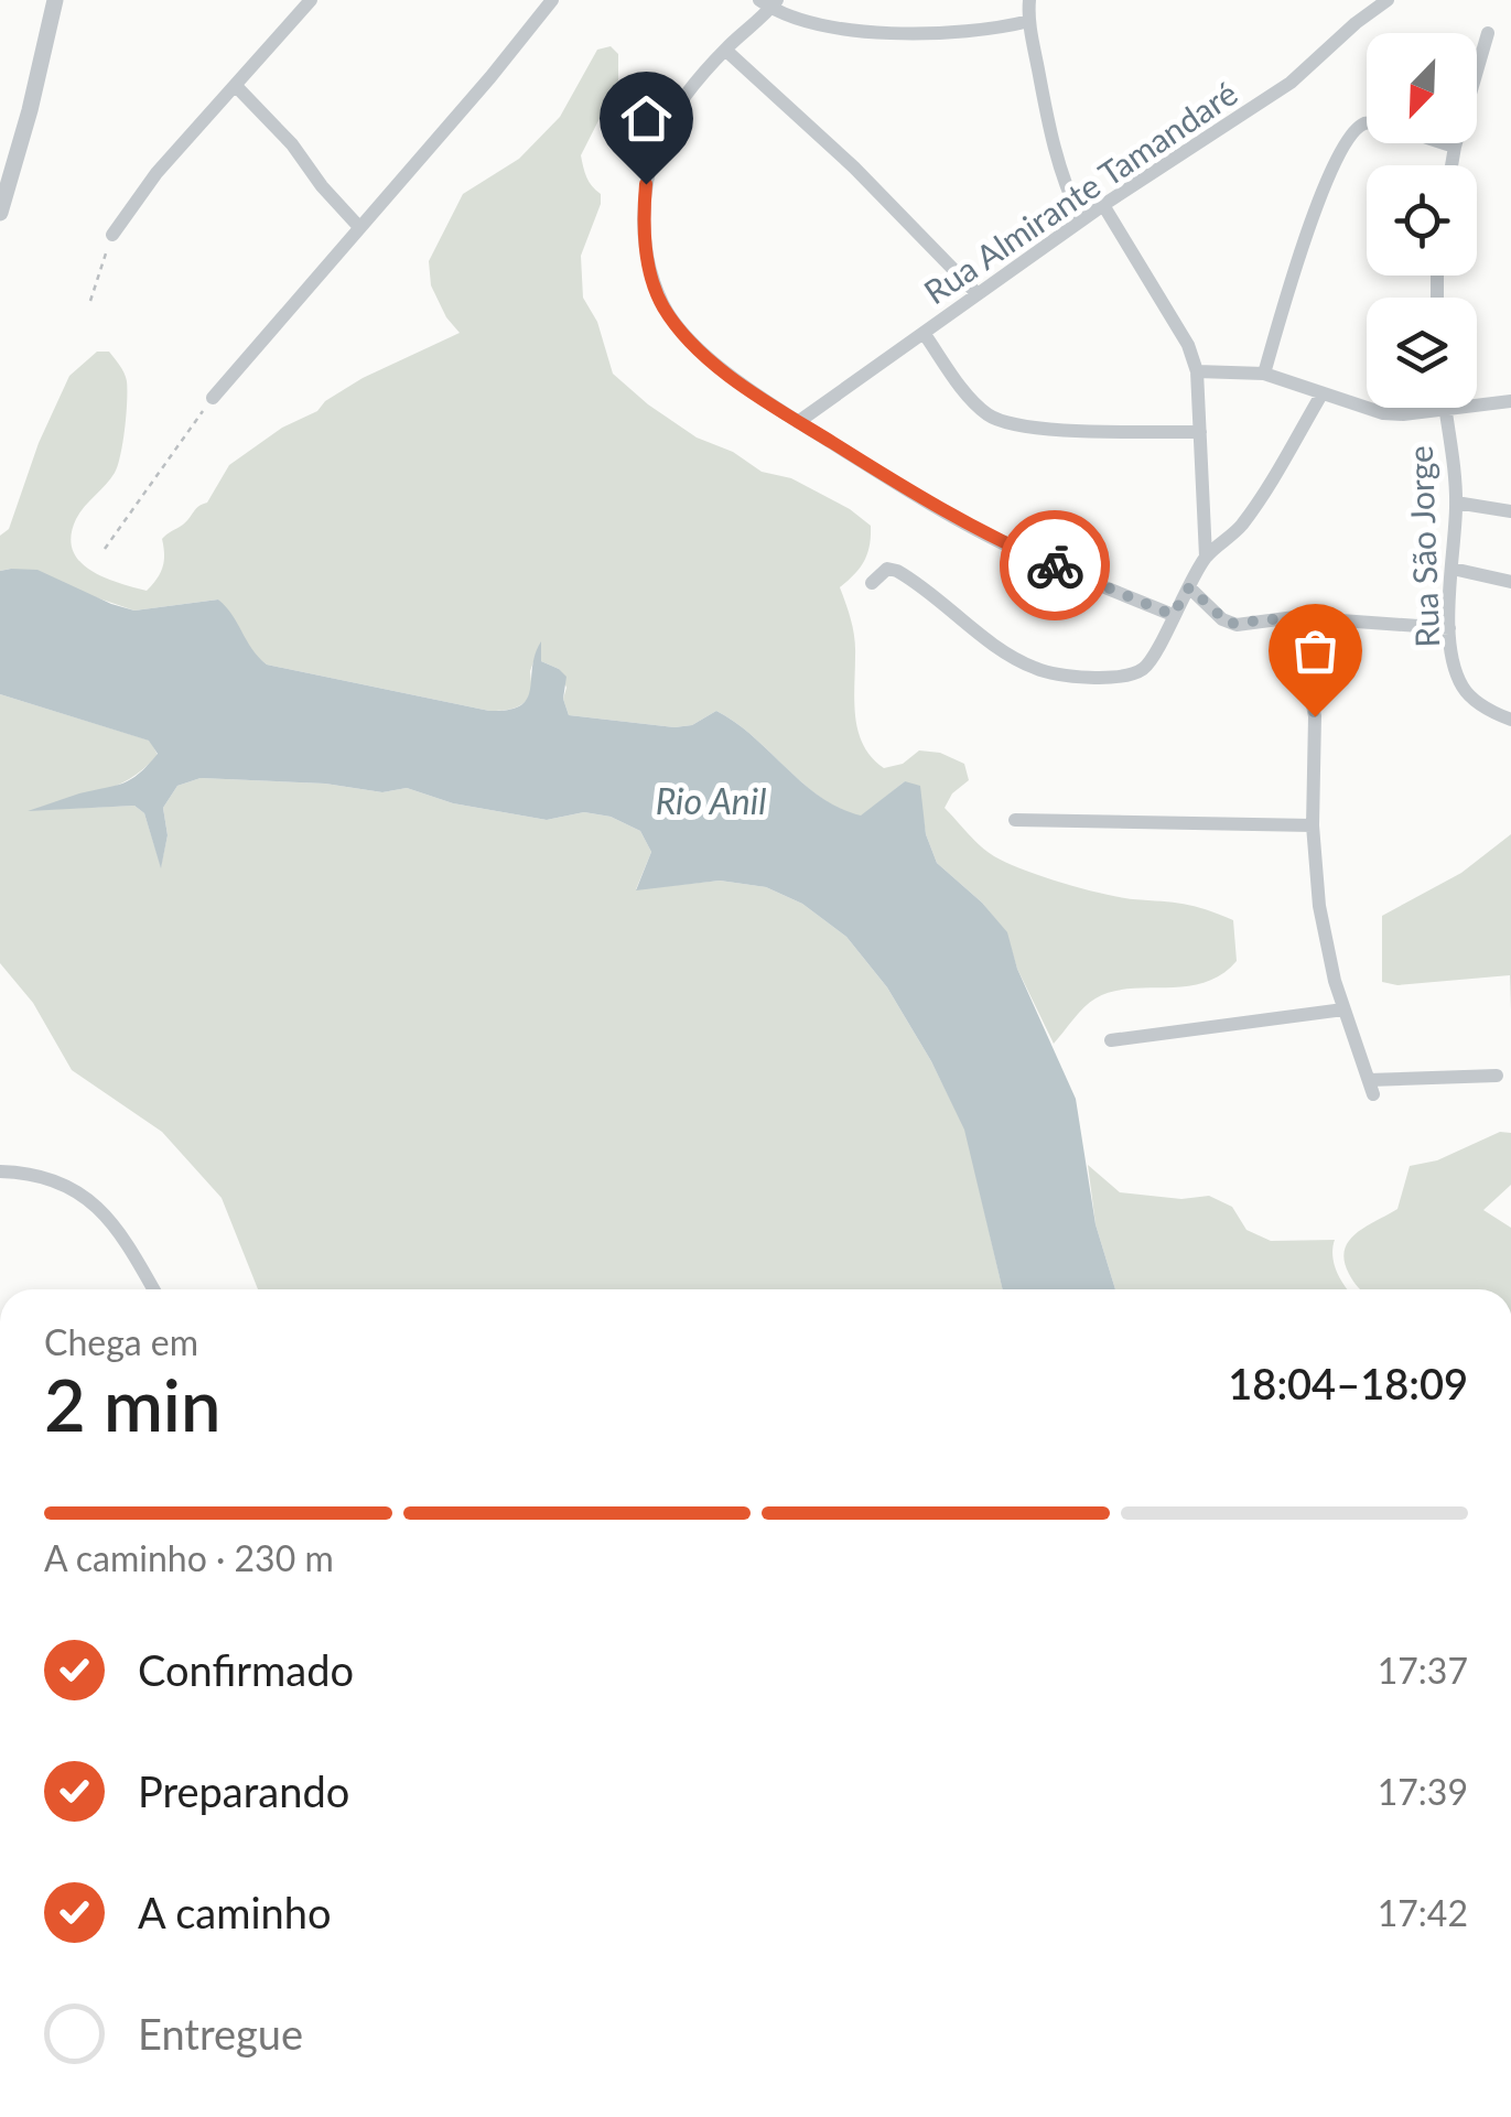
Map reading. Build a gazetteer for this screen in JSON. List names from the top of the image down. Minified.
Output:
{"streets":{"street":["Rua Almirante Tamandaré","Rua São Jorge"]},"water":["Rio Anil"],"north":"bottom left","page":{"heading":["2 min","Chega em","18:04–18:09"],"bar":"A caminho · 230 m","list":[["Confirmado","17:37"],["Preparando","17:39"],["A caminho","17:42"],"Entregue"]}}
